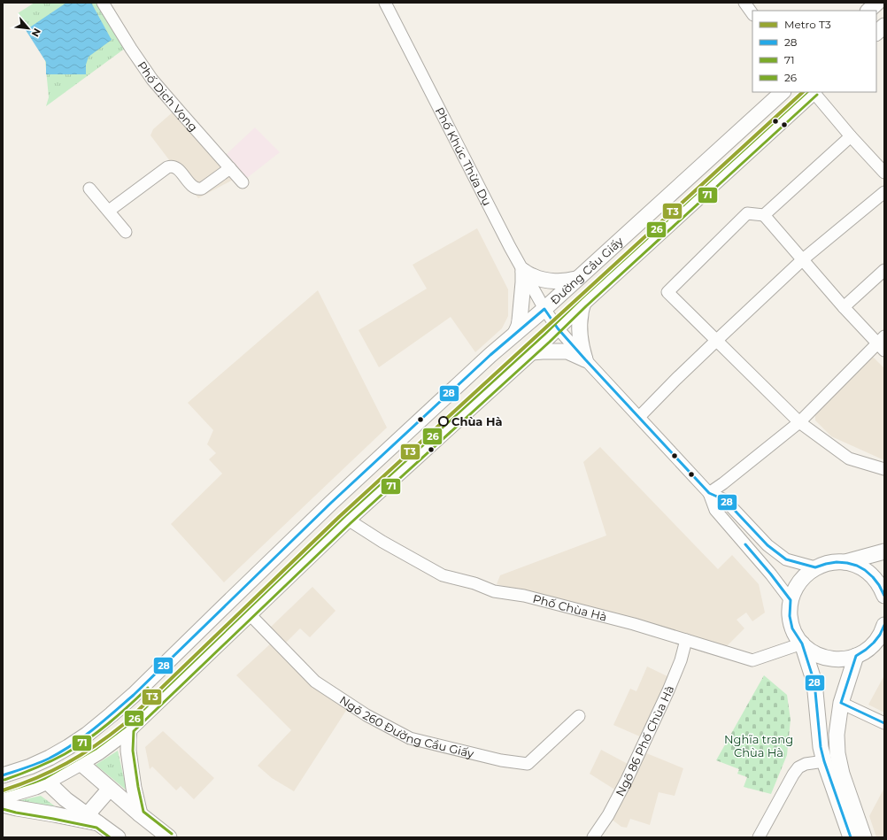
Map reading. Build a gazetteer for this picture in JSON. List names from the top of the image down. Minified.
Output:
{"streets":{"main road":["Đường Cầu Giấy"],"street":["Phố Dịch Vọng","Phố Khúc Thừa Dụ","Phố Chùa Hà","Ngõ 260 Đường Cầu Giấy","Ngõ 86 Phố Chùa Hà"]},"crossings":[["Phố Khúc Thừa Dụ","Đường Cầu Giấy"],["Đường Cầu Giấy","Phố Chùa Hà"],["Đường Cầu Giấy","Ngõ 260 Đường Cầu Giấy"],["Phố Chùa Hà","Ngõ 86 Phố Chùa Hà"]],"parks":["Nghĩa trang Chùa Hà"],"places":["Chùa Hà"],"lines":["metro line T3","transit line 26","transit line 71","transit line 28"],"legend":["Metro T3","28","71","26"],"north":"bottom right"}
